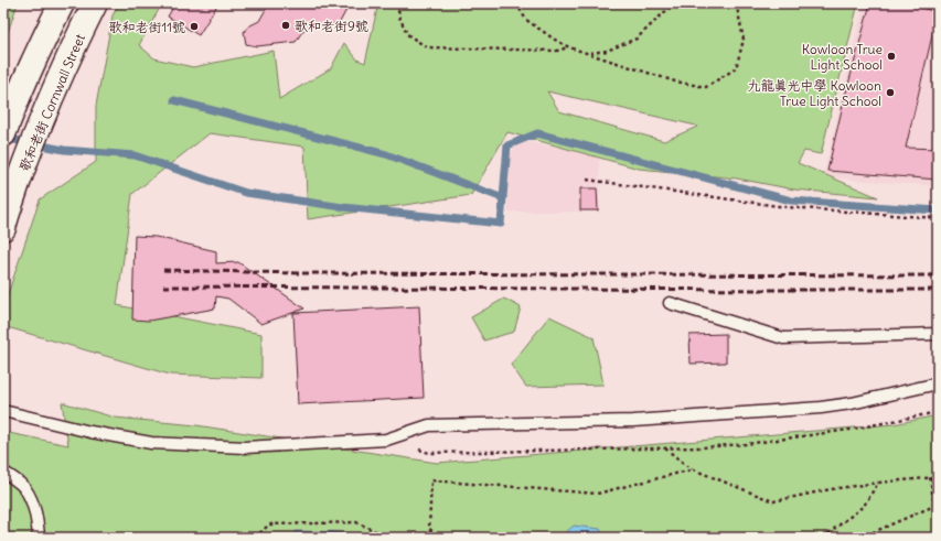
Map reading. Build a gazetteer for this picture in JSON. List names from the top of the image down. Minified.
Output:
{"streets":{"main road":["歌和老街 Cornwall Street"]},"places":["歌和老街9號","歌和老街11號","Kowloon True Light School","九龍真光中學 Kowloon True Light School"]}
